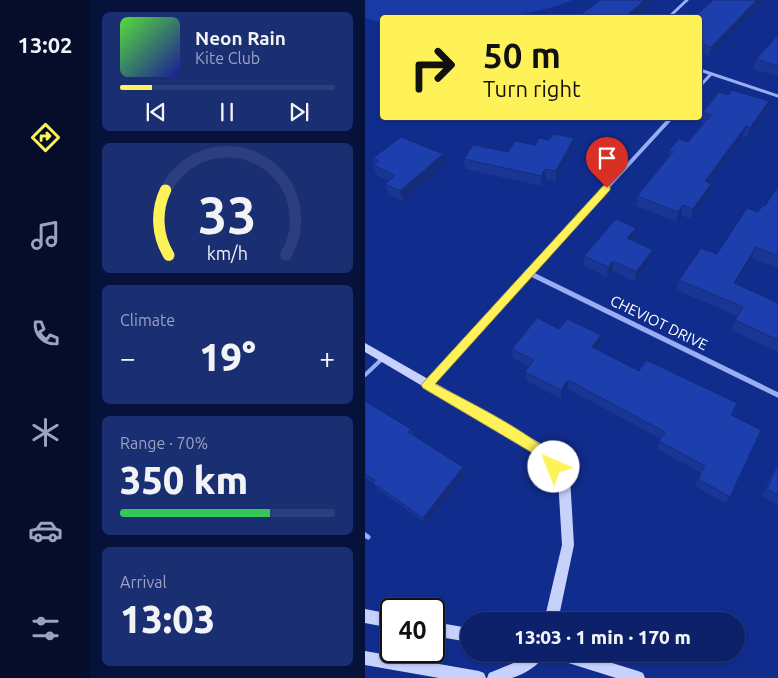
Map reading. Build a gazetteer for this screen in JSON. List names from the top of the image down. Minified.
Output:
{"streets":{"street":["CHEVIOT DRIVE"]},"page":{"tabs":"13:02","turn":["50 m","Turn right"],"song":["Neon Rain","Kite Club"],"tile":["Climate",["Range · 70%","350 km"],["Arrival","13:03"]],"heat":["−","19°","+"],"limit":"40","trip":"13:03 · 1 min · 170 m","gauge":["33","km/h"]}}
